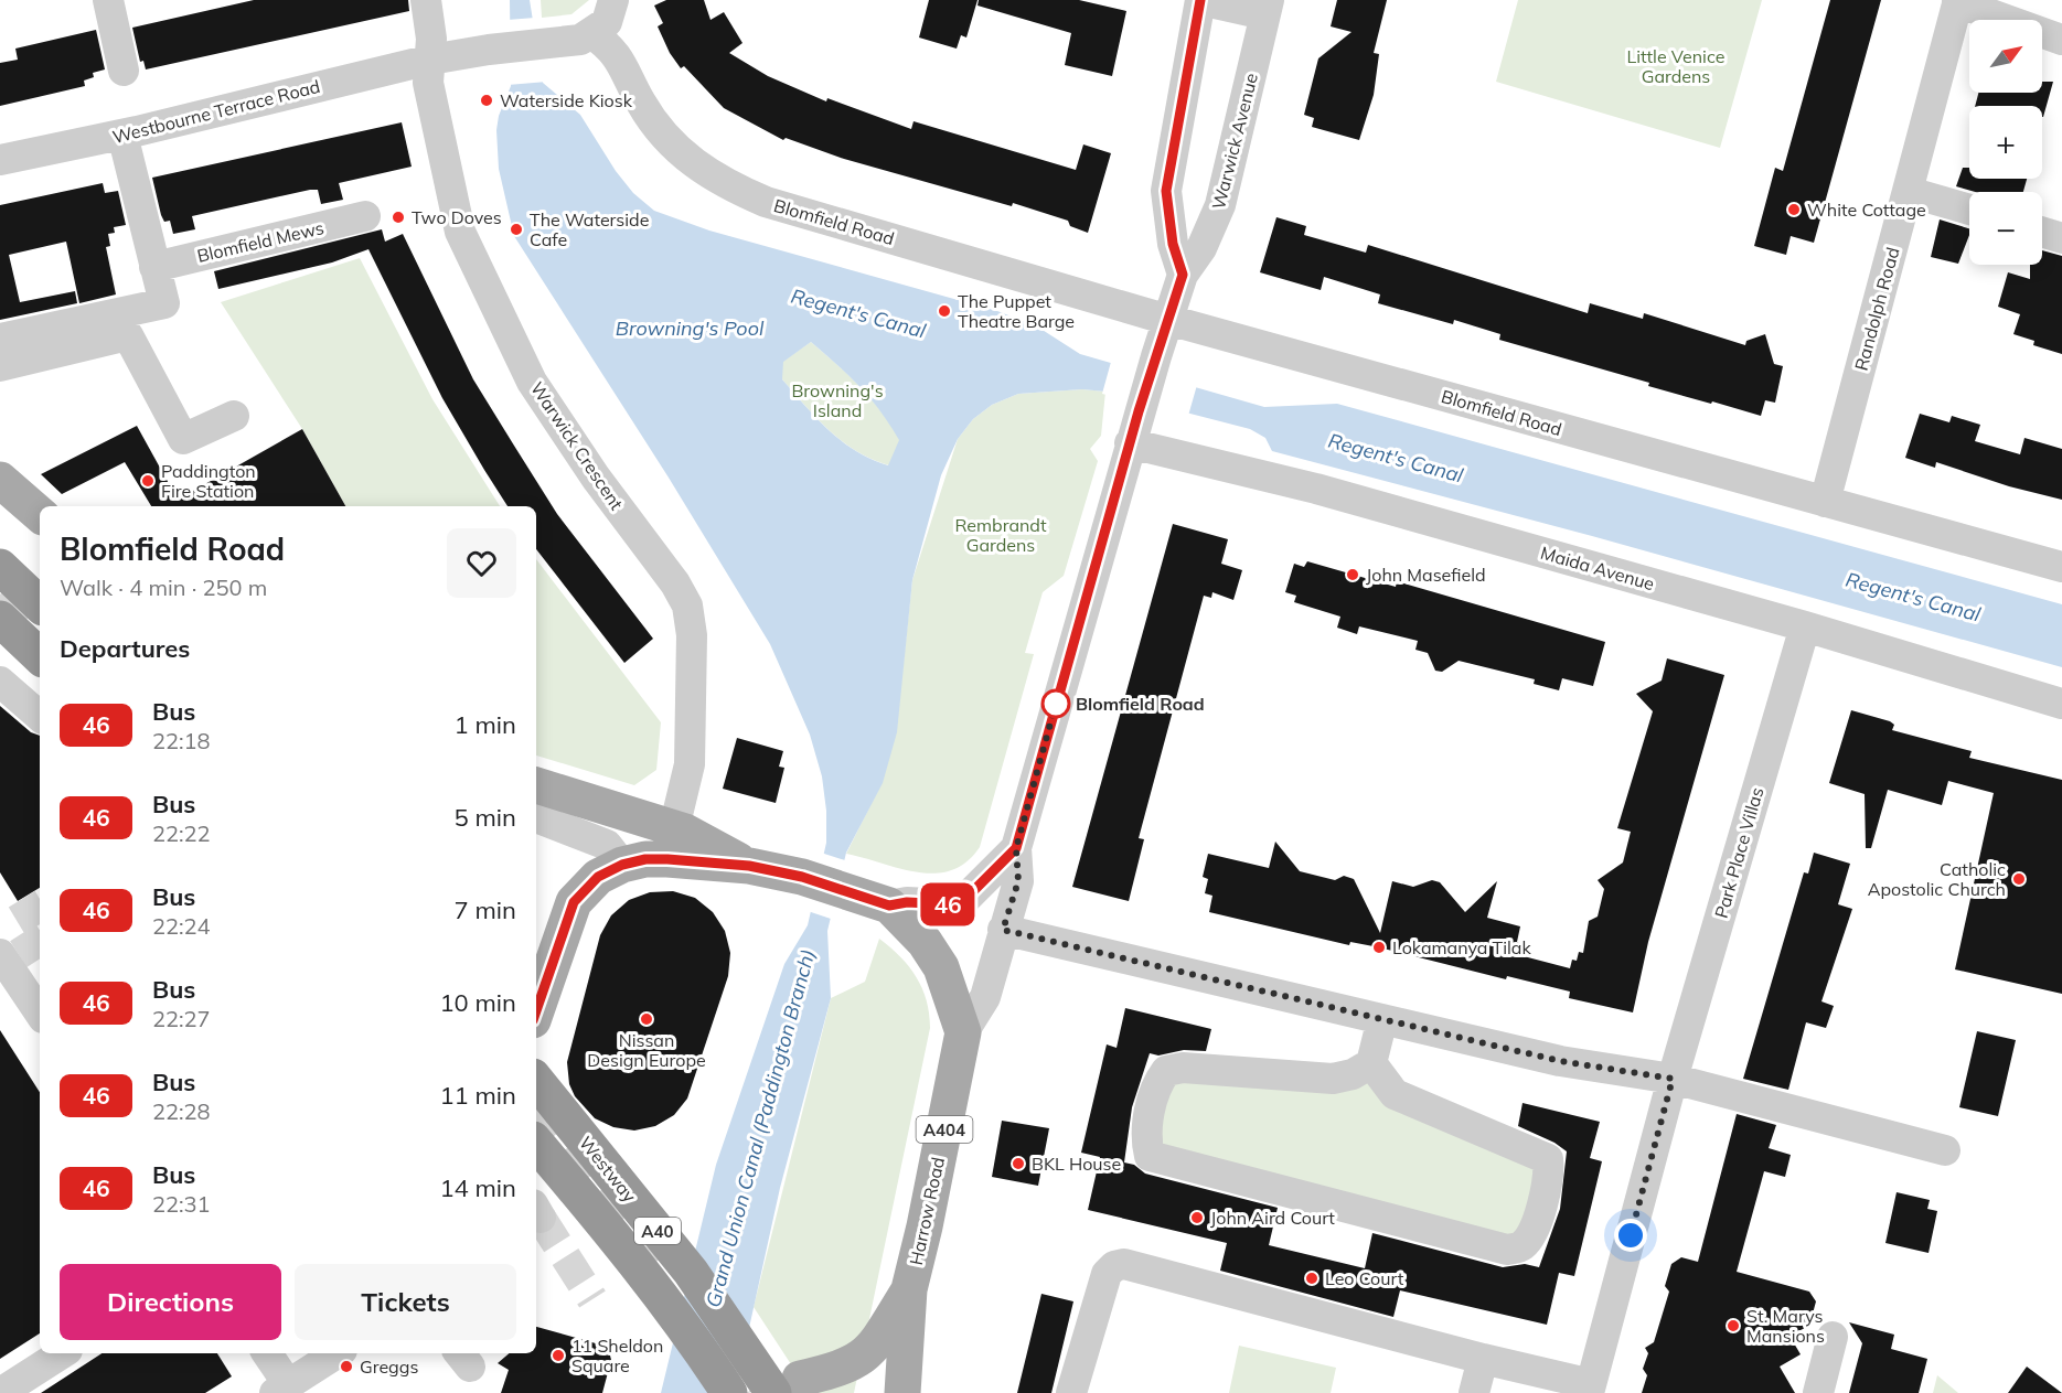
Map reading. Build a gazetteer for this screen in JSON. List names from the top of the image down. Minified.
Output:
{"streets":{"highway":["Westway","A40"],"main road":["A404","Harrow Road"],"street":["Westbourne Terrace Road","Warwick Avenue","Blomfield Road","Blomfield Mews","Randolph Road","Warwick Crescent","Maida Avenue","Park Place Villas"]},"crossings":[["Westbourne Terrace Road","Blomfield Road"],["Westbourne Terrace Road","Warwick Crescent"],["Warwick Avenue","Blomfield Road"],["Warwick Avenue","Maida Avenue"],["Blomfield Road","Randolph Road"],["Warwick Crescent","Harrow Road"],["Maida Avenue","Park Place Villas"],["Westway","Harrow Road"]],"water":["Regent's Canal","Browning's Pool","Grand Union Canal (Paddington Branch)"],"parks":["Little Venice Gardens","Browning's Island","Rembrandt Gardens"],"places":["Waterside Kiosk","White Cottage","Two Doves","The Waterside Cafe","The Puppet Theatre Barge","Paddington Fire Station","John Masefield","Blomfield Road","Catholic Apostolic Church","Lokamanya Tilak","Nissan Design Europe","BKL House","John Aird Court","Leo Court","St. Marys Mansions","11 Sheldon Square","Greggs"],"lines":["bus line 46"],"north":"top right","page":{"on_map":"46","map_buttons":["+","−"],"heading":[["Blomfield Road","Walk · 4 min · 250 m"],"Departures"],"list":[{"mark":"46","name":"Bus","note":"22:18","value":"1 min"},{"mark":"46","name":"Bus","note":"22:22","value":"5 min"},{"mark":"46","name":"Bus","note":"22:24","value":"7 min"},{"mark":"46","name":"Bus","note":"22:27","value":"10 min"},{"mark":"46","name":"Bus","note":"22:28","value":"11 min"},{"mark":"46","name":"Bus","note":"22:31","value":"14 min"}],"buttons":["Directions","Tickets"]}}
